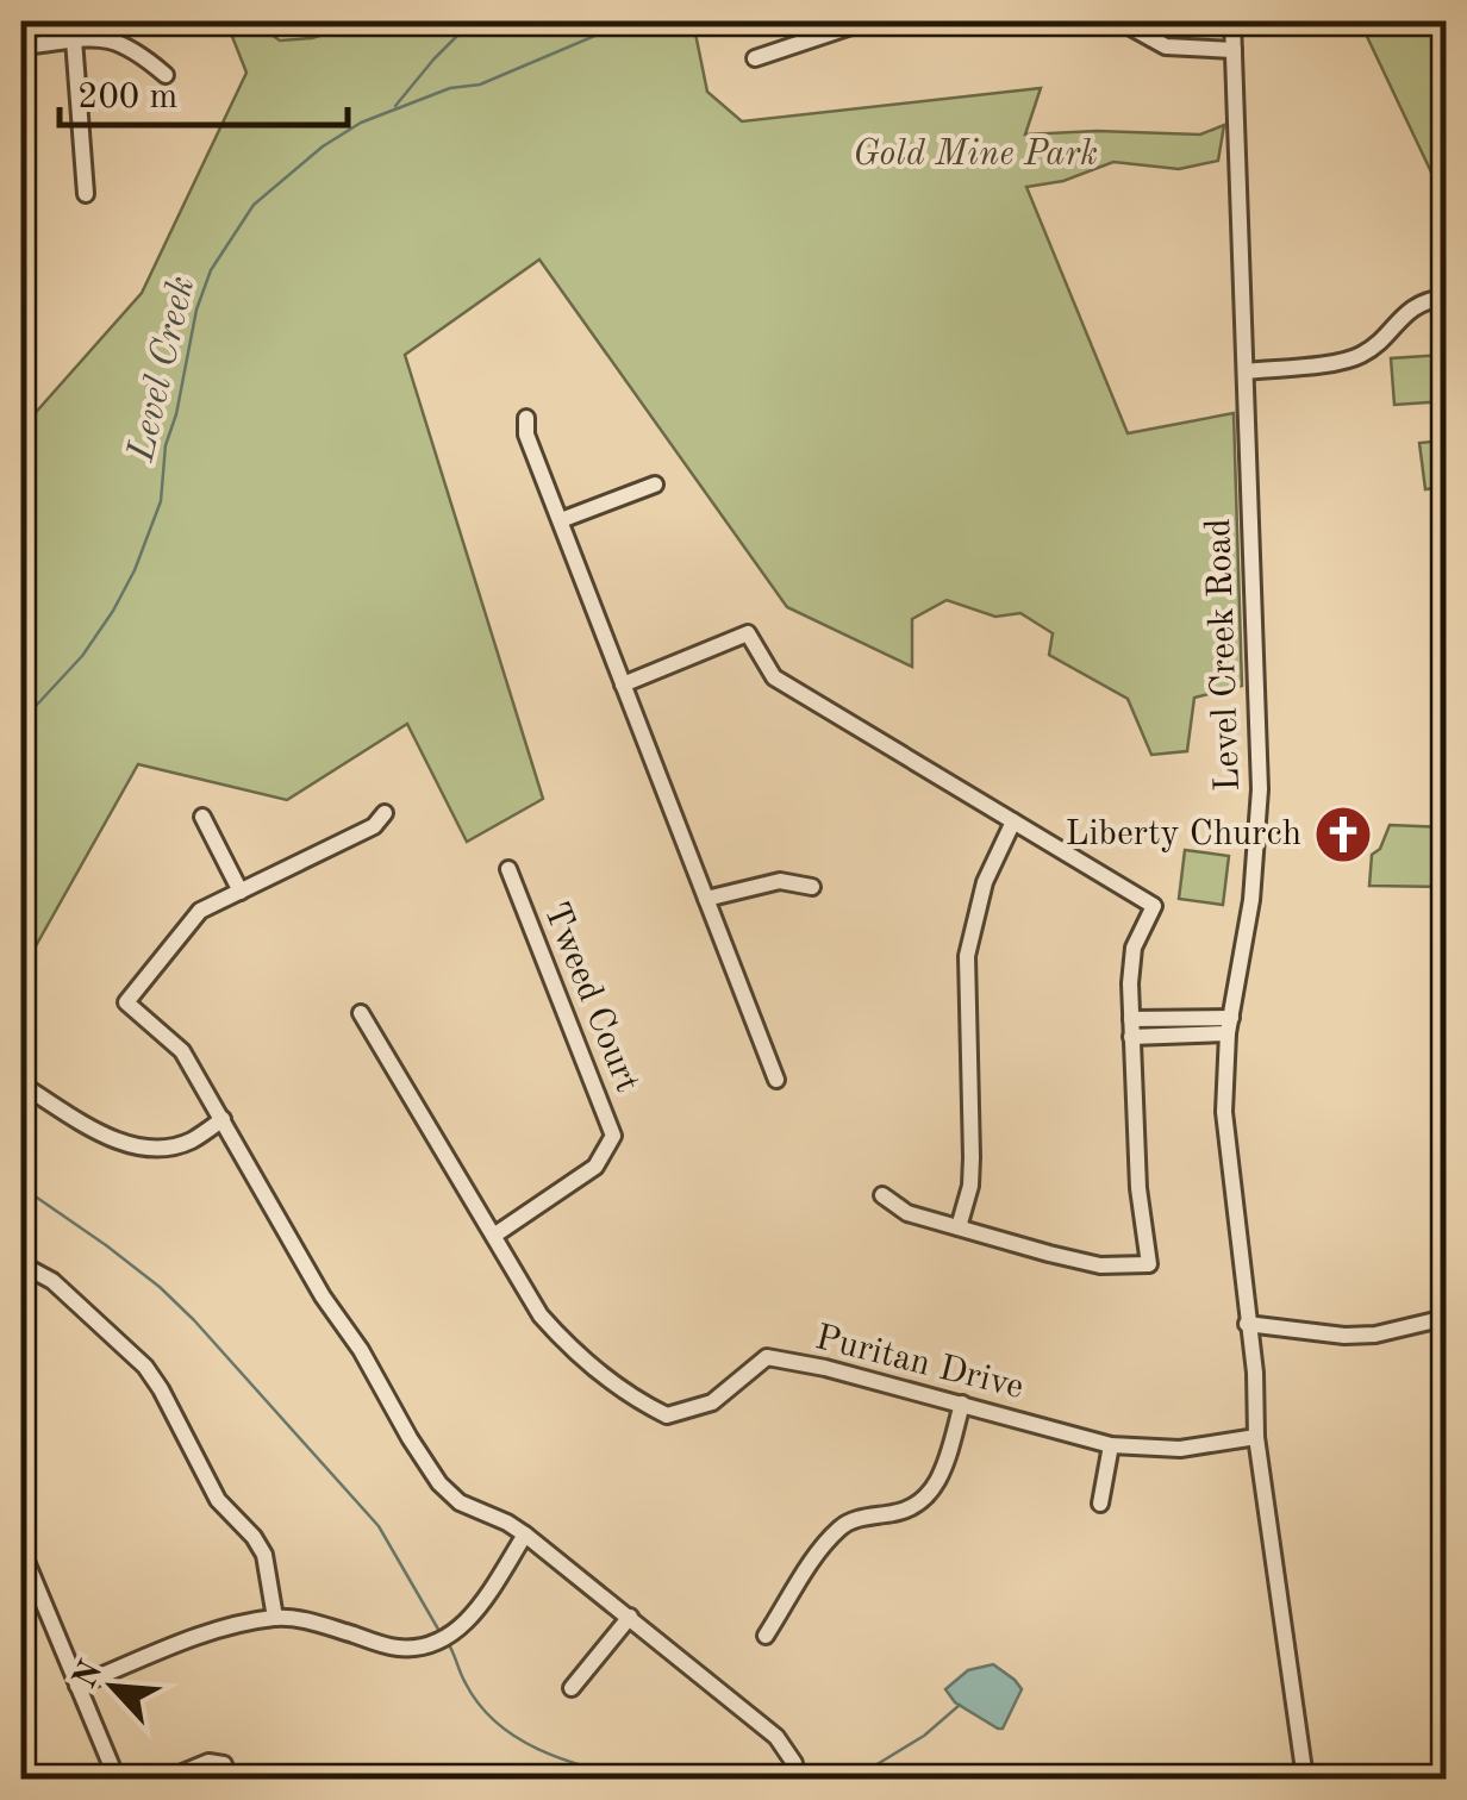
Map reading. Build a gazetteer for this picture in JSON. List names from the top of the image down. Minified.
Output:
{"streets":{"street":["Level Creek Road","Tweed Court","Puritan Drive"]},"crossings":[["Level Creek Road","Puritan Drive"],["Tweed Court","Puritan Drive"]],"water":["Level Creek"],"parks":["Gold Mine Park"],"places":{"church":["Liberty Church"]},"scale_bar":"200 m","north":"top left"}
